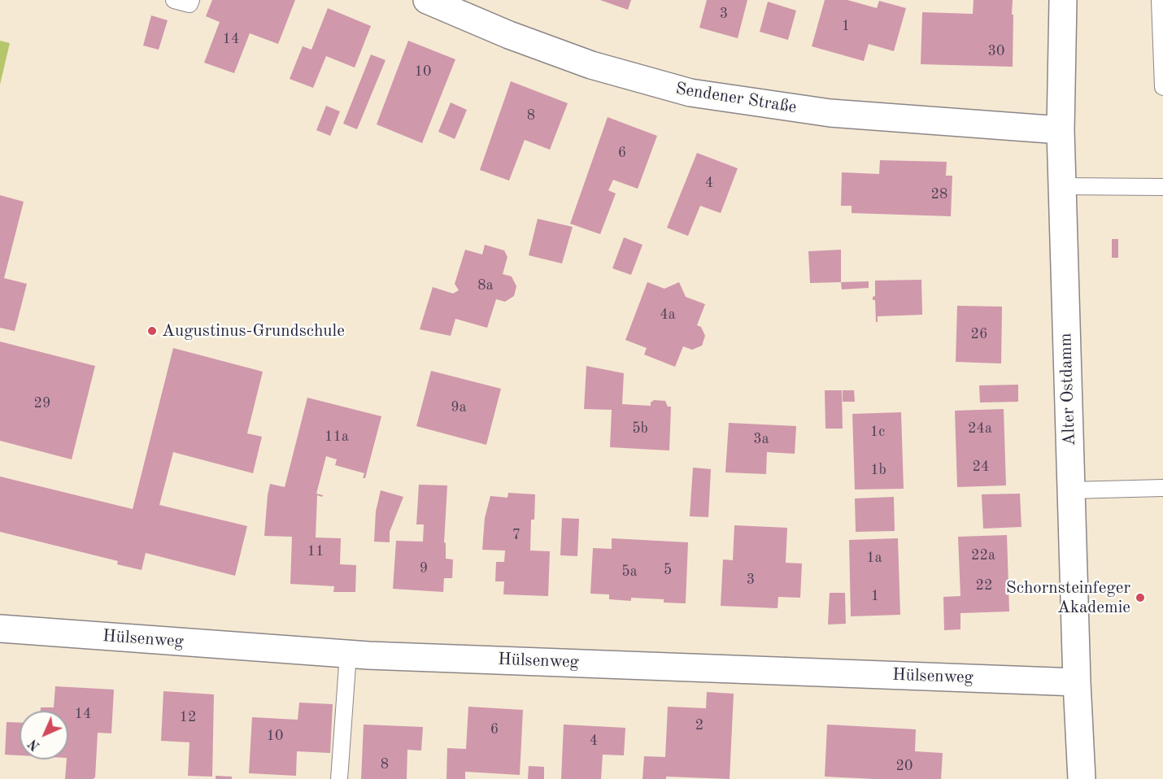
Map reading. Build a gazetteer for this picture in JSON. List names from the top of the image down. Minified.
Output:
{"streets":{"street":["Sendener Straße","Alter Ostdamm","Hülsenweg"]},"crossings":[["Sendener Straße","Alter Ostdamm"],["Alter Ostdamm","Hülsenweg"]],"places":["Augustinus-Grundschule","Schornsteinfeger Akademie"],"house_numbers":["3","1","14","30","10","8","6","4","28","8a","4a","26","29","9a","5b","24a","1c","11a","3a","24","1b","7","11","22a","1a","9","5","5a","3","22","1","14","12","2","6","10","4","8","20"],"north":"bottom left"}
